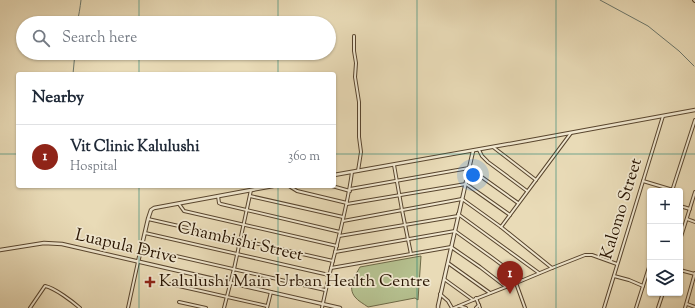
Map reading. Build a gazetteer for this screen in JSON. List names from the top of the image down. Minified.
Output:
{"streets":{"street":["Kalomo Street","Chambishi Street","Luapula Drive"]},"places":{"health":["Kalulushi Main Urban Health Centre"]},"page":{"search":"Search here","heading":"Nearby","list":[{"mark":"1","name":"Vit Clinic Kalulushi","note":"Hospital","value":"360 m"}],"map_buttons":["+","−"],"pins":"1"}}
